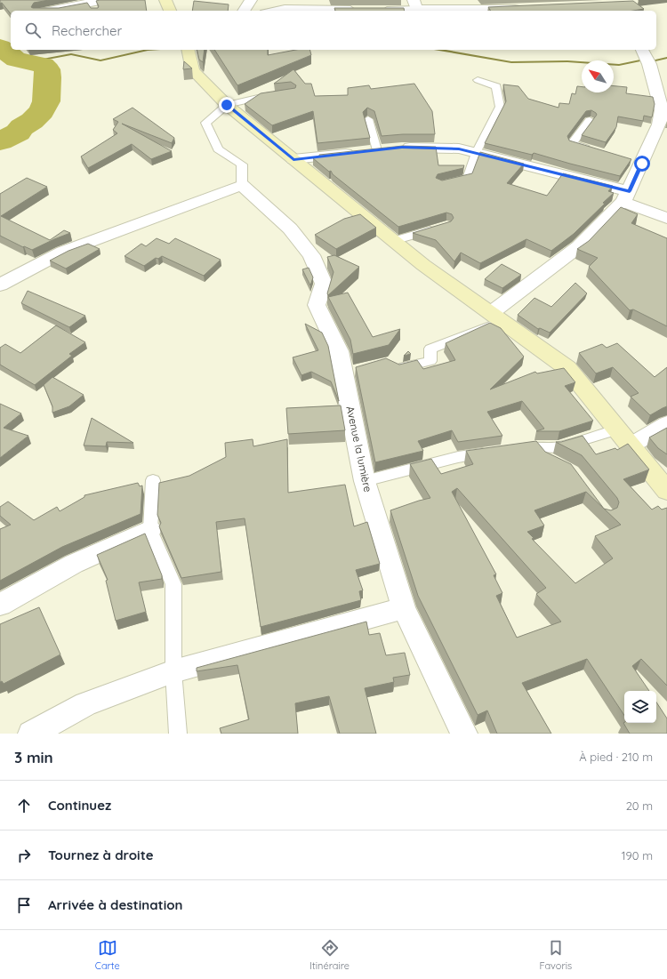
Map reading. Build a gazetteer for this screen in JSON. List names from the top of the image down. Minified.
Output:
{"streets":{"street":["Avenue la lumière"]},"north":"top left","page":{"search":"Rechercher","heading":["3 min","À pied · 210 m"],"list":[["Continuez","20 m"],["Tournez à droite","190 m"],"Arrivée à destination"],"nav":["Carte","Itinéraire","Favoris"]}}
